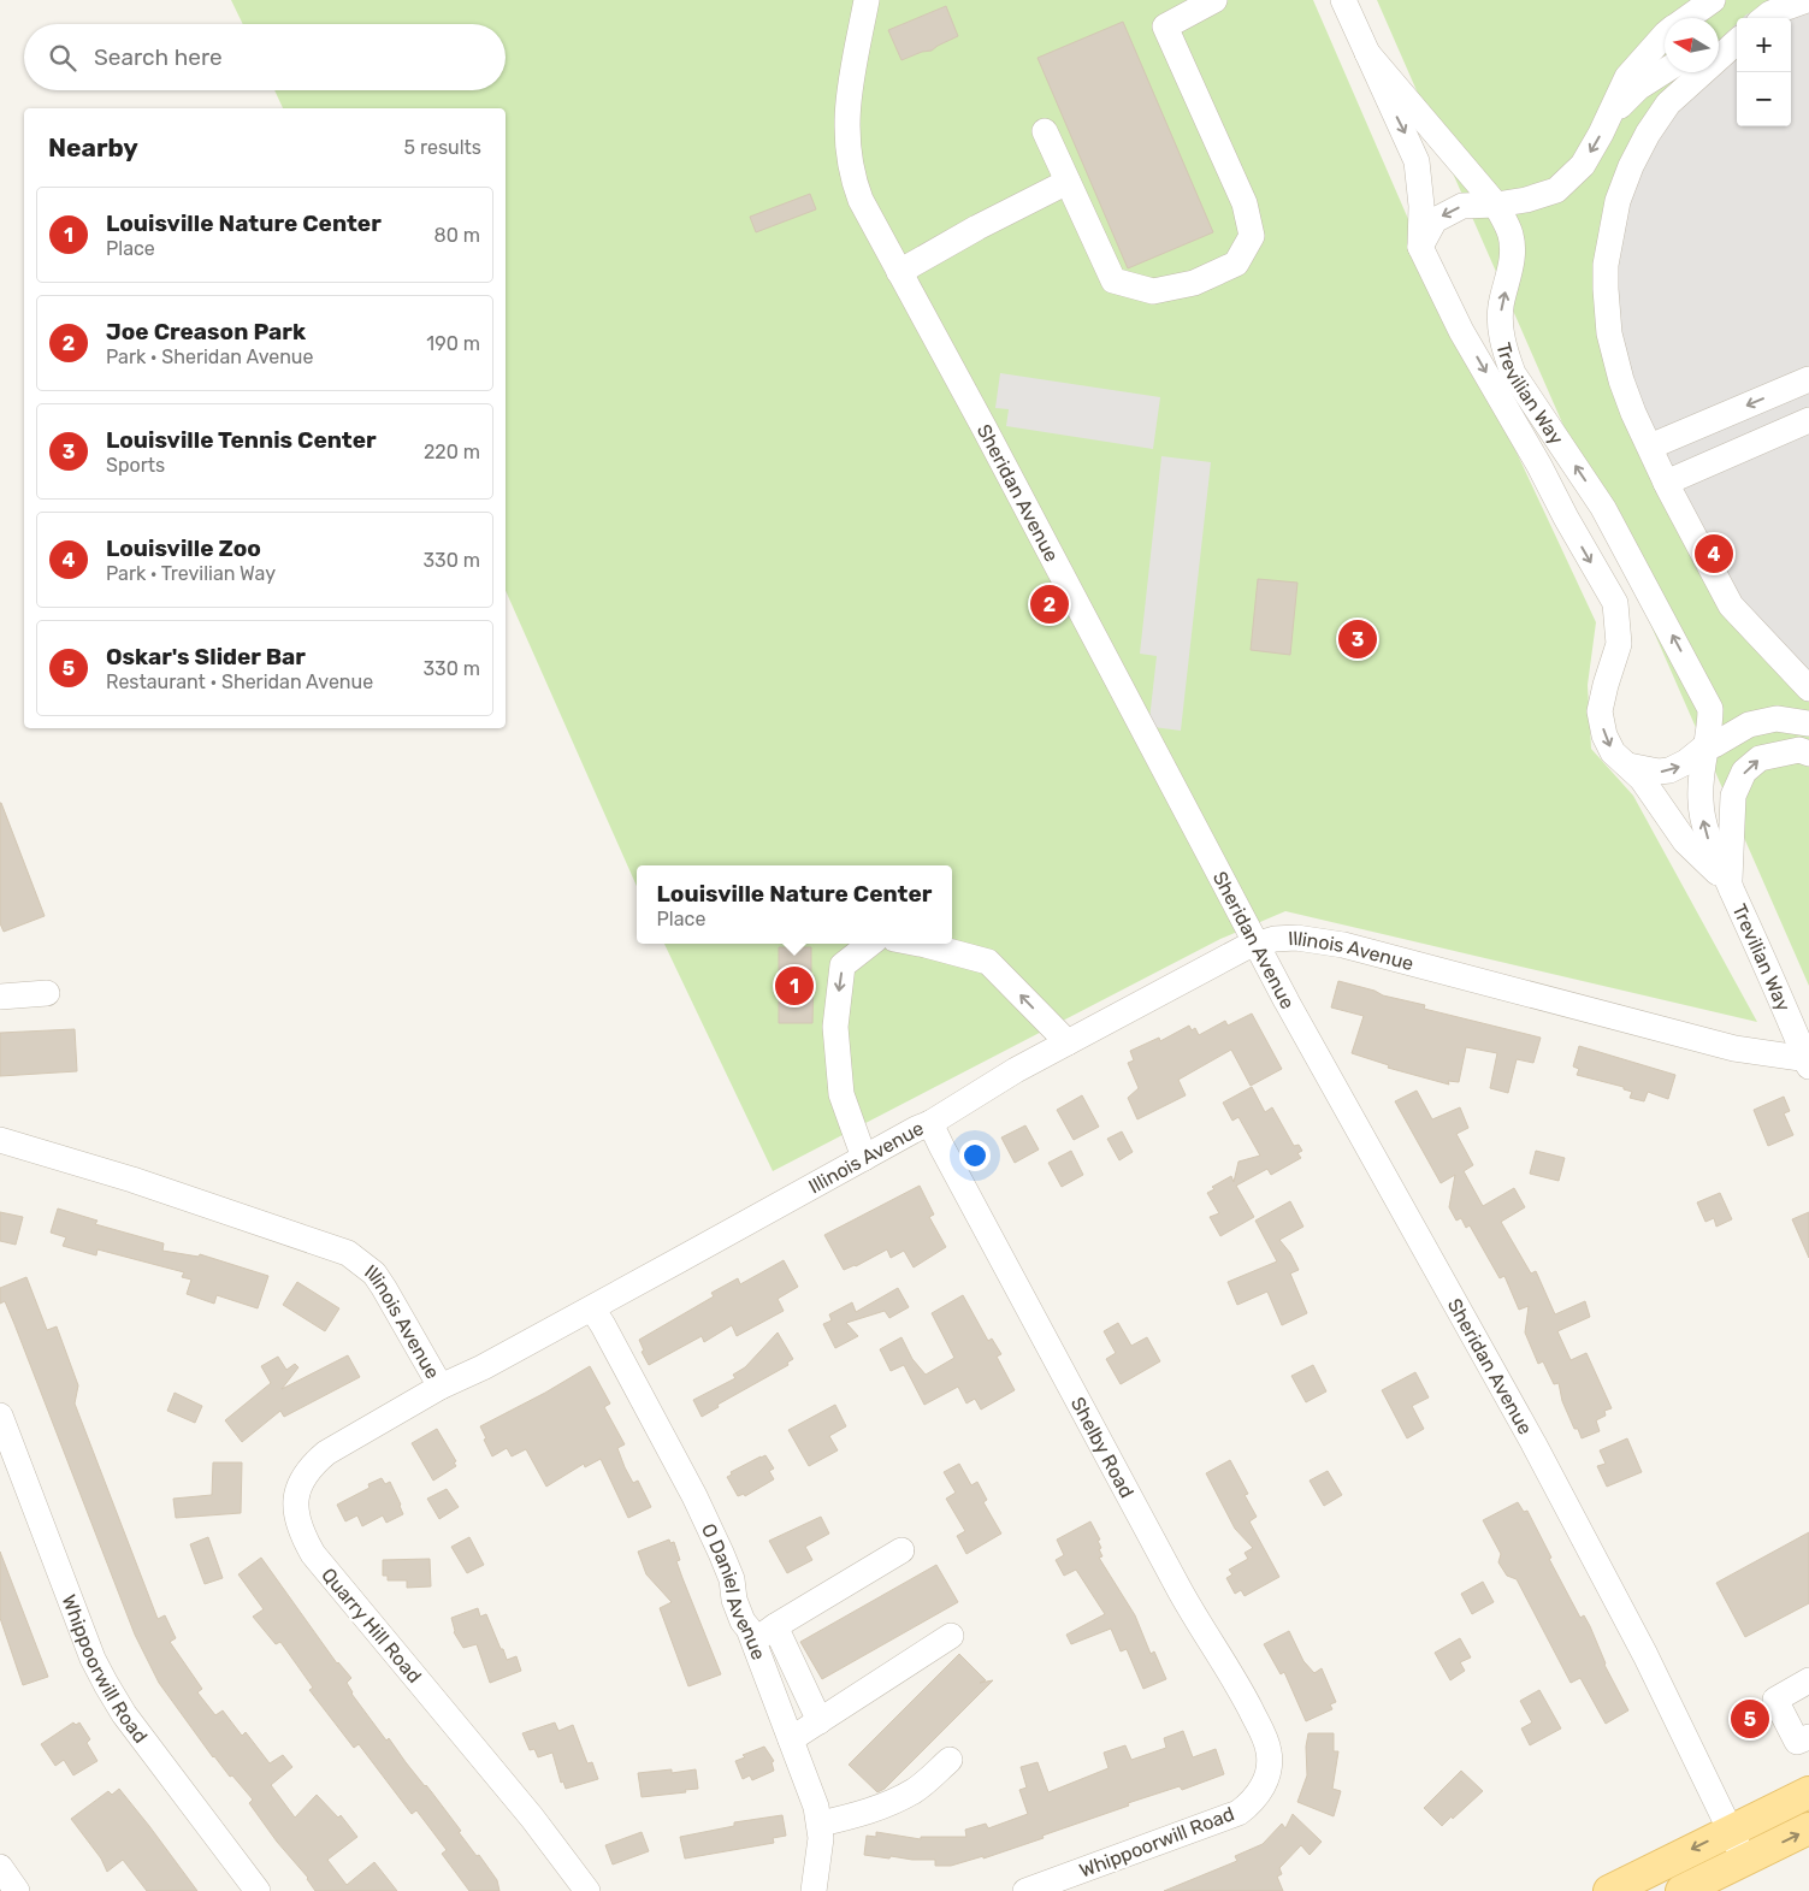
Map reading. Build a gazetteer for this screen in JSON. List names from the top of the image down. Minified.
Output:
{"streets":{"street":["Trevilian Way","Sheridan Avenue","Illinois Avenue","Shelby Road","O Daniel Avenue","Quarry Hill Road","Whippoorwill Road"]},"crossings":[["Trevilian Way","Illinois Avenue"],["Sheridan Avenue","Illinois Avenue"],["Illinois Avenue","Shelby Road"],["Illinois Avenue","O Daniel Avenue"],["Illinois Avenue","Quarry Hill Road"],["Shelby Road","Whippoorwill Road"]],"north":"left","page":{"map_buttons":["+","−"],"search":"Search here","heading":["Nearby","5 results"],"list":[{"mark":"1","name":"Louisville Nature Center","note":"Place","value":"80 m"},{"mark":"2","name":"Joe Creason Park","note":"Park · Sheridan Avenue","value":"190 m"},{"mark":"3","name":"Louisville Tennis Center","note":"Sports","value":"220 m"},{"mark":"4","name":"Louisville Zoo","note":"Park · Trevilian Way","value":"330 m"},{"mark":"5","name":"Oskar's Slider Bar","note":"Restaurant · Sheridan Avenue","value":"330 m"}],"pins":["4","2","3","1","5"],"popup":["Louisville Nature Center","Place"]}}
